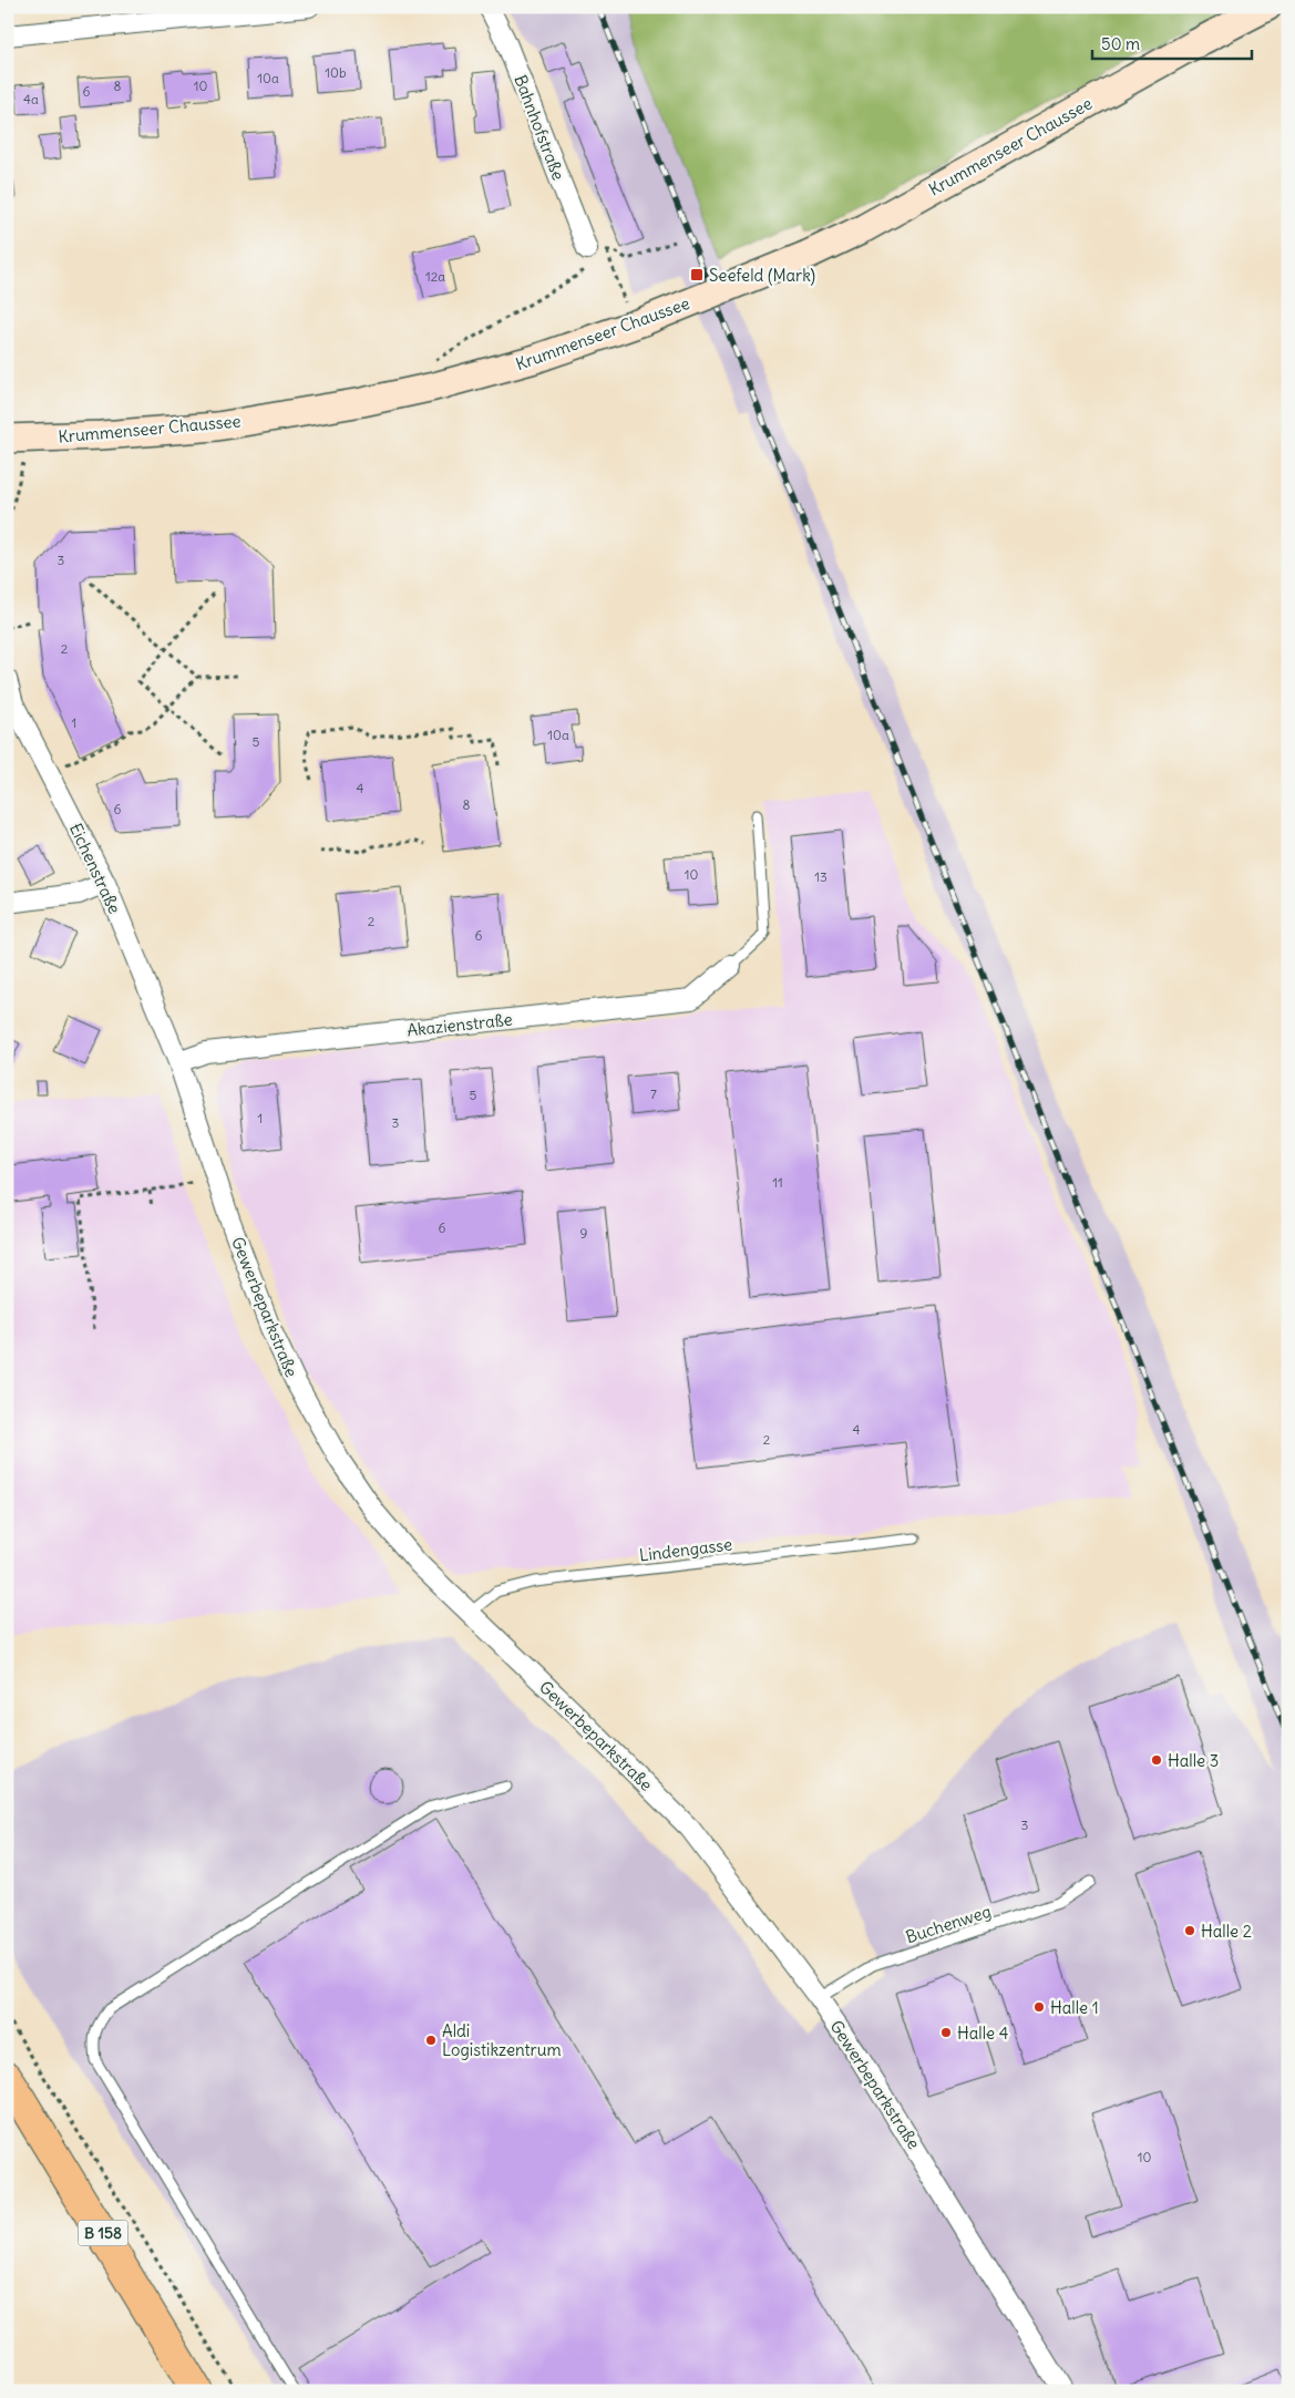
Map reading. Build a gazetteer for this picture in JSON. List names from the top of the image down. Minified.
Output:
{"streets":{"main road":["Krummenseer Chaussee","B 158"],"street":["Bahnhofstraße","Eichenstraße","Akazienstraße","Gewerbeparkstraße"],"lane":["Lindengasse","Buchenweg"]},"crossings":[["Eichenstraße","Akazienstraße"],["Eichenstraße","Gewerbeparkstraße"],["Akazienstraße","Gewerbeparkstraße"],["Gewerbeparkstraße","Lindengasse"],["Gewerbeparkstraße","Buchenweg"]],"places":{"transit":["Seefeld (Mark)"],"other":["Halle 3","Halle 2","Halle 1","Halle 4","Aldi Logistikzentrum"]},"house_numbers":["10b","10a","8","10","6","4a","12a","3","2","1","10a","5","4","8","6","10","13","2","6","7","5","1","3","11","6","9","4","2","3","10"],"scale_bar":"50 m"}
